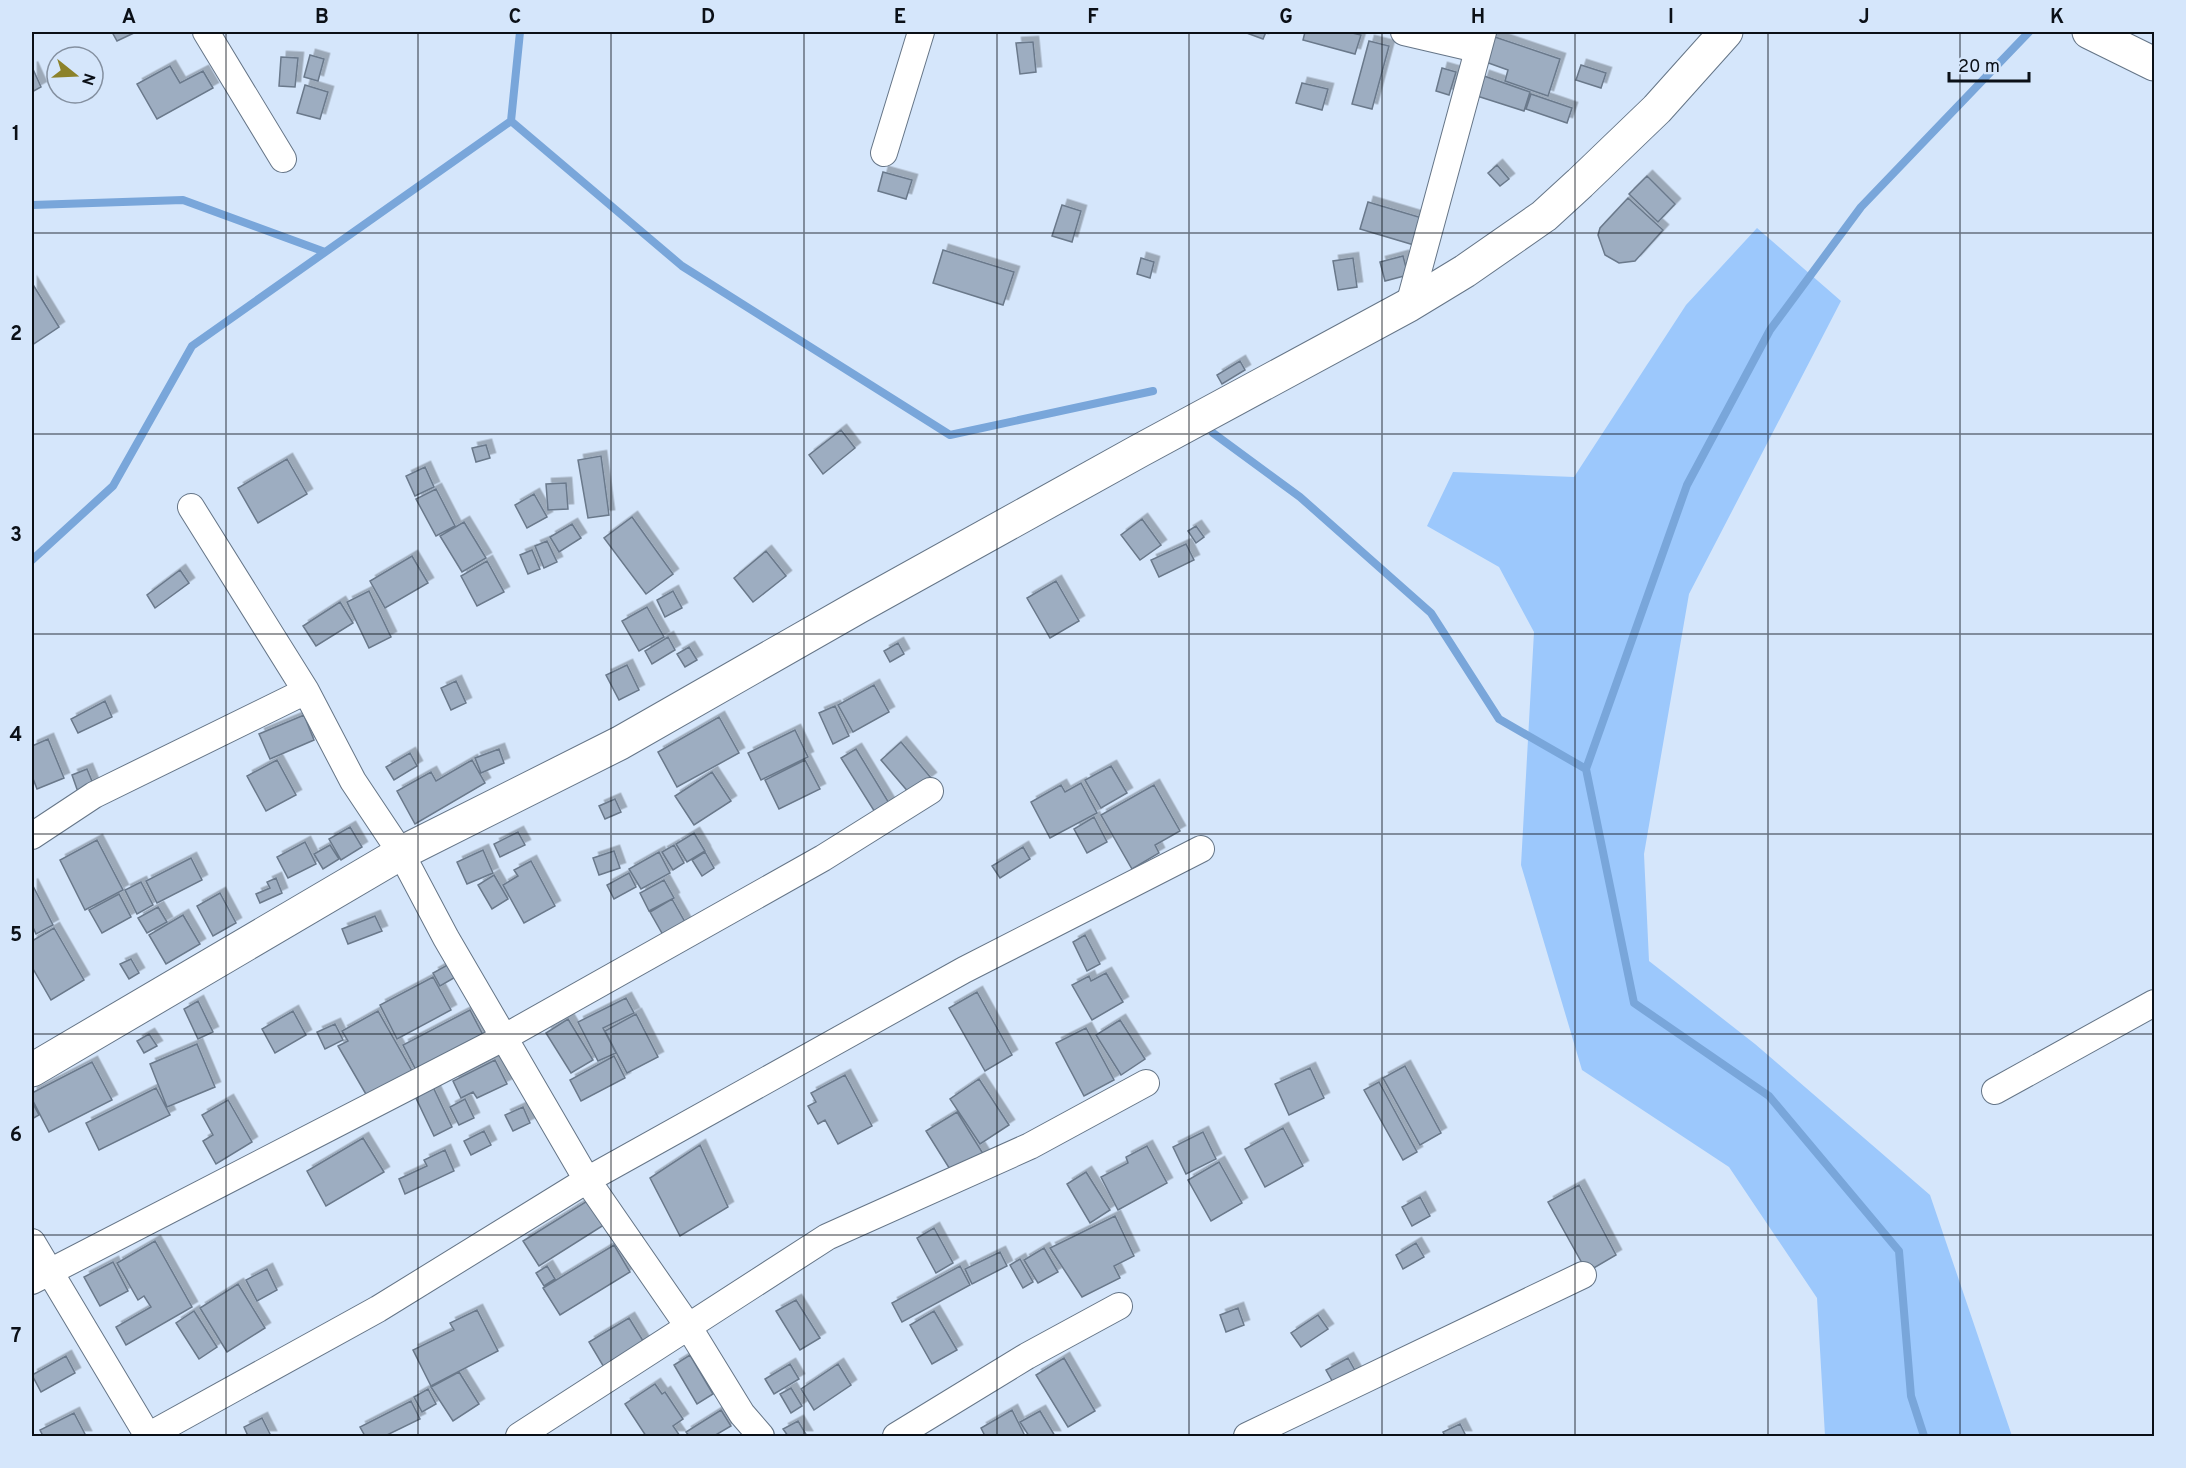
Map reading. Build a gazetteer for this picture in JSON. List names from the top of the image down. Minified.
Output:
{"scale_bar":"20 m","north":"right","grid":{"columns":["A","B","C","D","E","F","G","H","I","J","K"],"rows":["1","2","3","4","5","6","7"]}}
